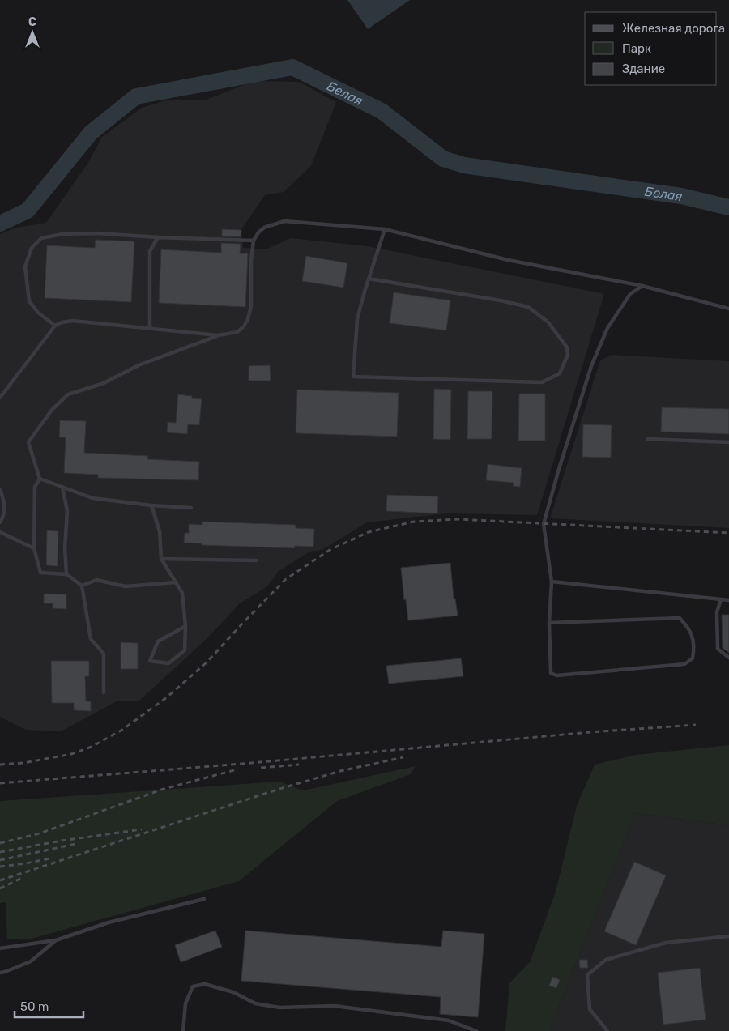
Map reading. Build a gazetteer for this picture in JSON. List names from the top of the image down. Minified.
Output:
{"water":["Белая"],"legend":["Железная дорога","Парк","Здание"],"scale_bar":"50 m","north":"top"}
